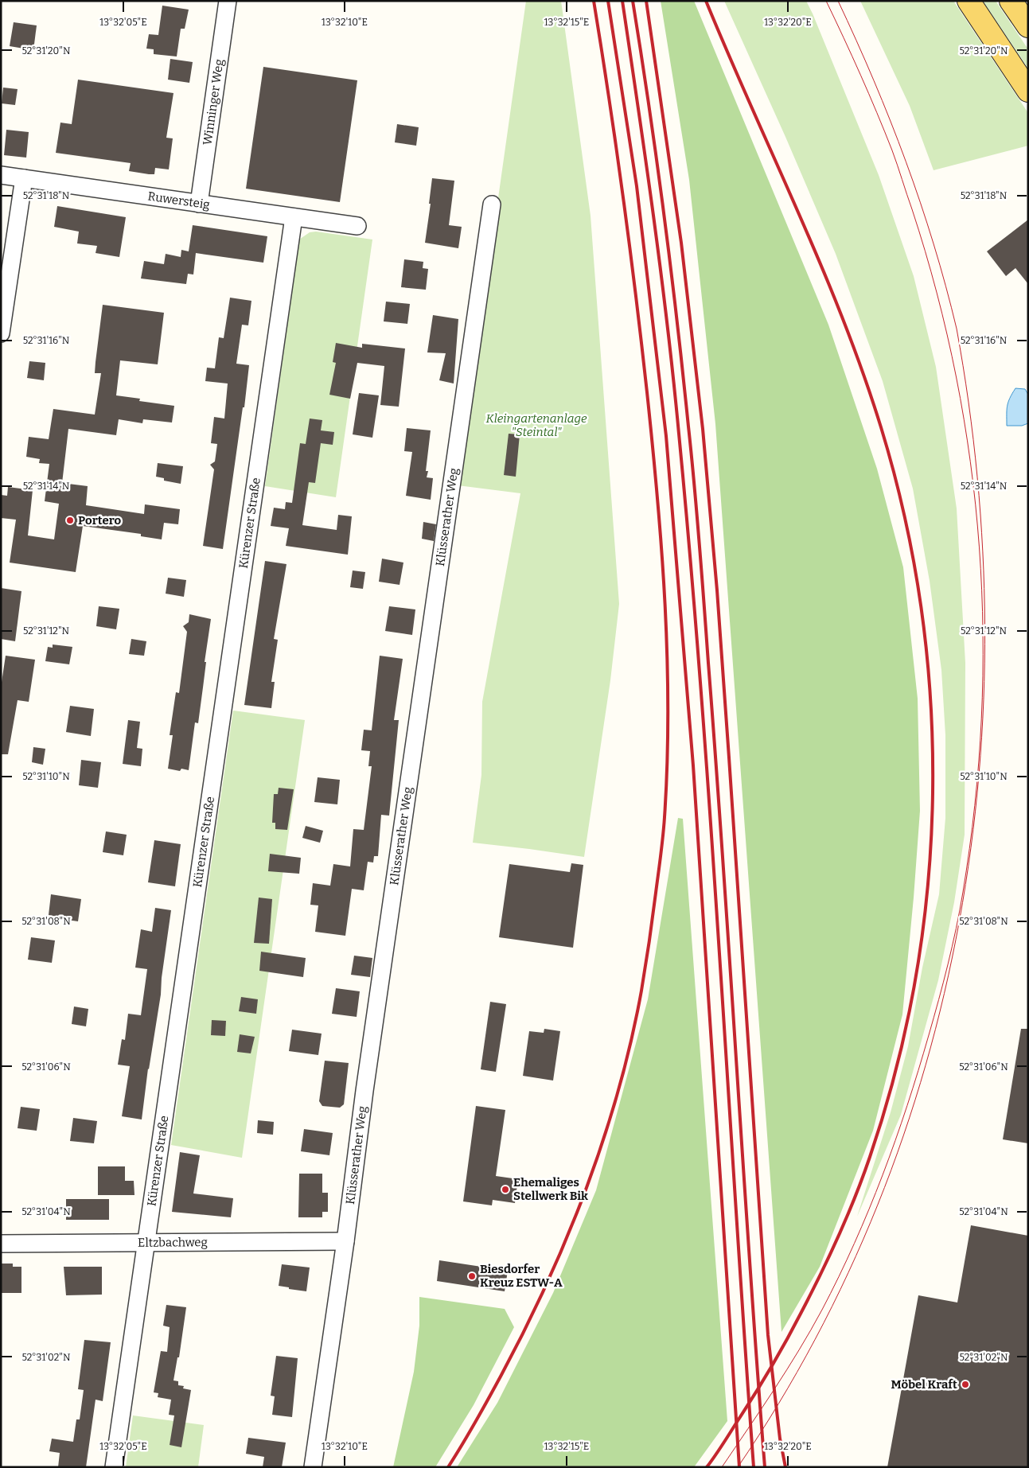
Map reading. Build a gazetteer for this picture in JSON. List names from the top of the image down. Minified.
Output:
{"streets":{"street":["Winninger Weg","Ruwersteig","Klüsserather Weg","Kürenzer Straße","Eltzbachweg"]},"crossings":[["Winninger Weg","Ruwersteig"],["Ruwersteig","Kürenzer Straße"],["Klüsserather Weg","Eltzbachweg"],["Kürenzer Straße","Eltzbachweg"]],"parks":["Kleingartenanlage \"Steintal\""],"places":["Portero","Ehemaliges Stellwerk Bik","Biesdorfer Kreuz ESTW-A","Möbel Kraft"],"coordinates":["13°32'05\"E","13°32'10\"E","13°32'15\"E","13°32'20\"E","52°31'20\"N","52°31'18\"N","52°31'16\"N","52°31'14\"N","52°31'12\"N","52°31'10\"N","52°31'08\"N","52°31'06\"N","52°31'04\"N","52°31'02\"N"]}
